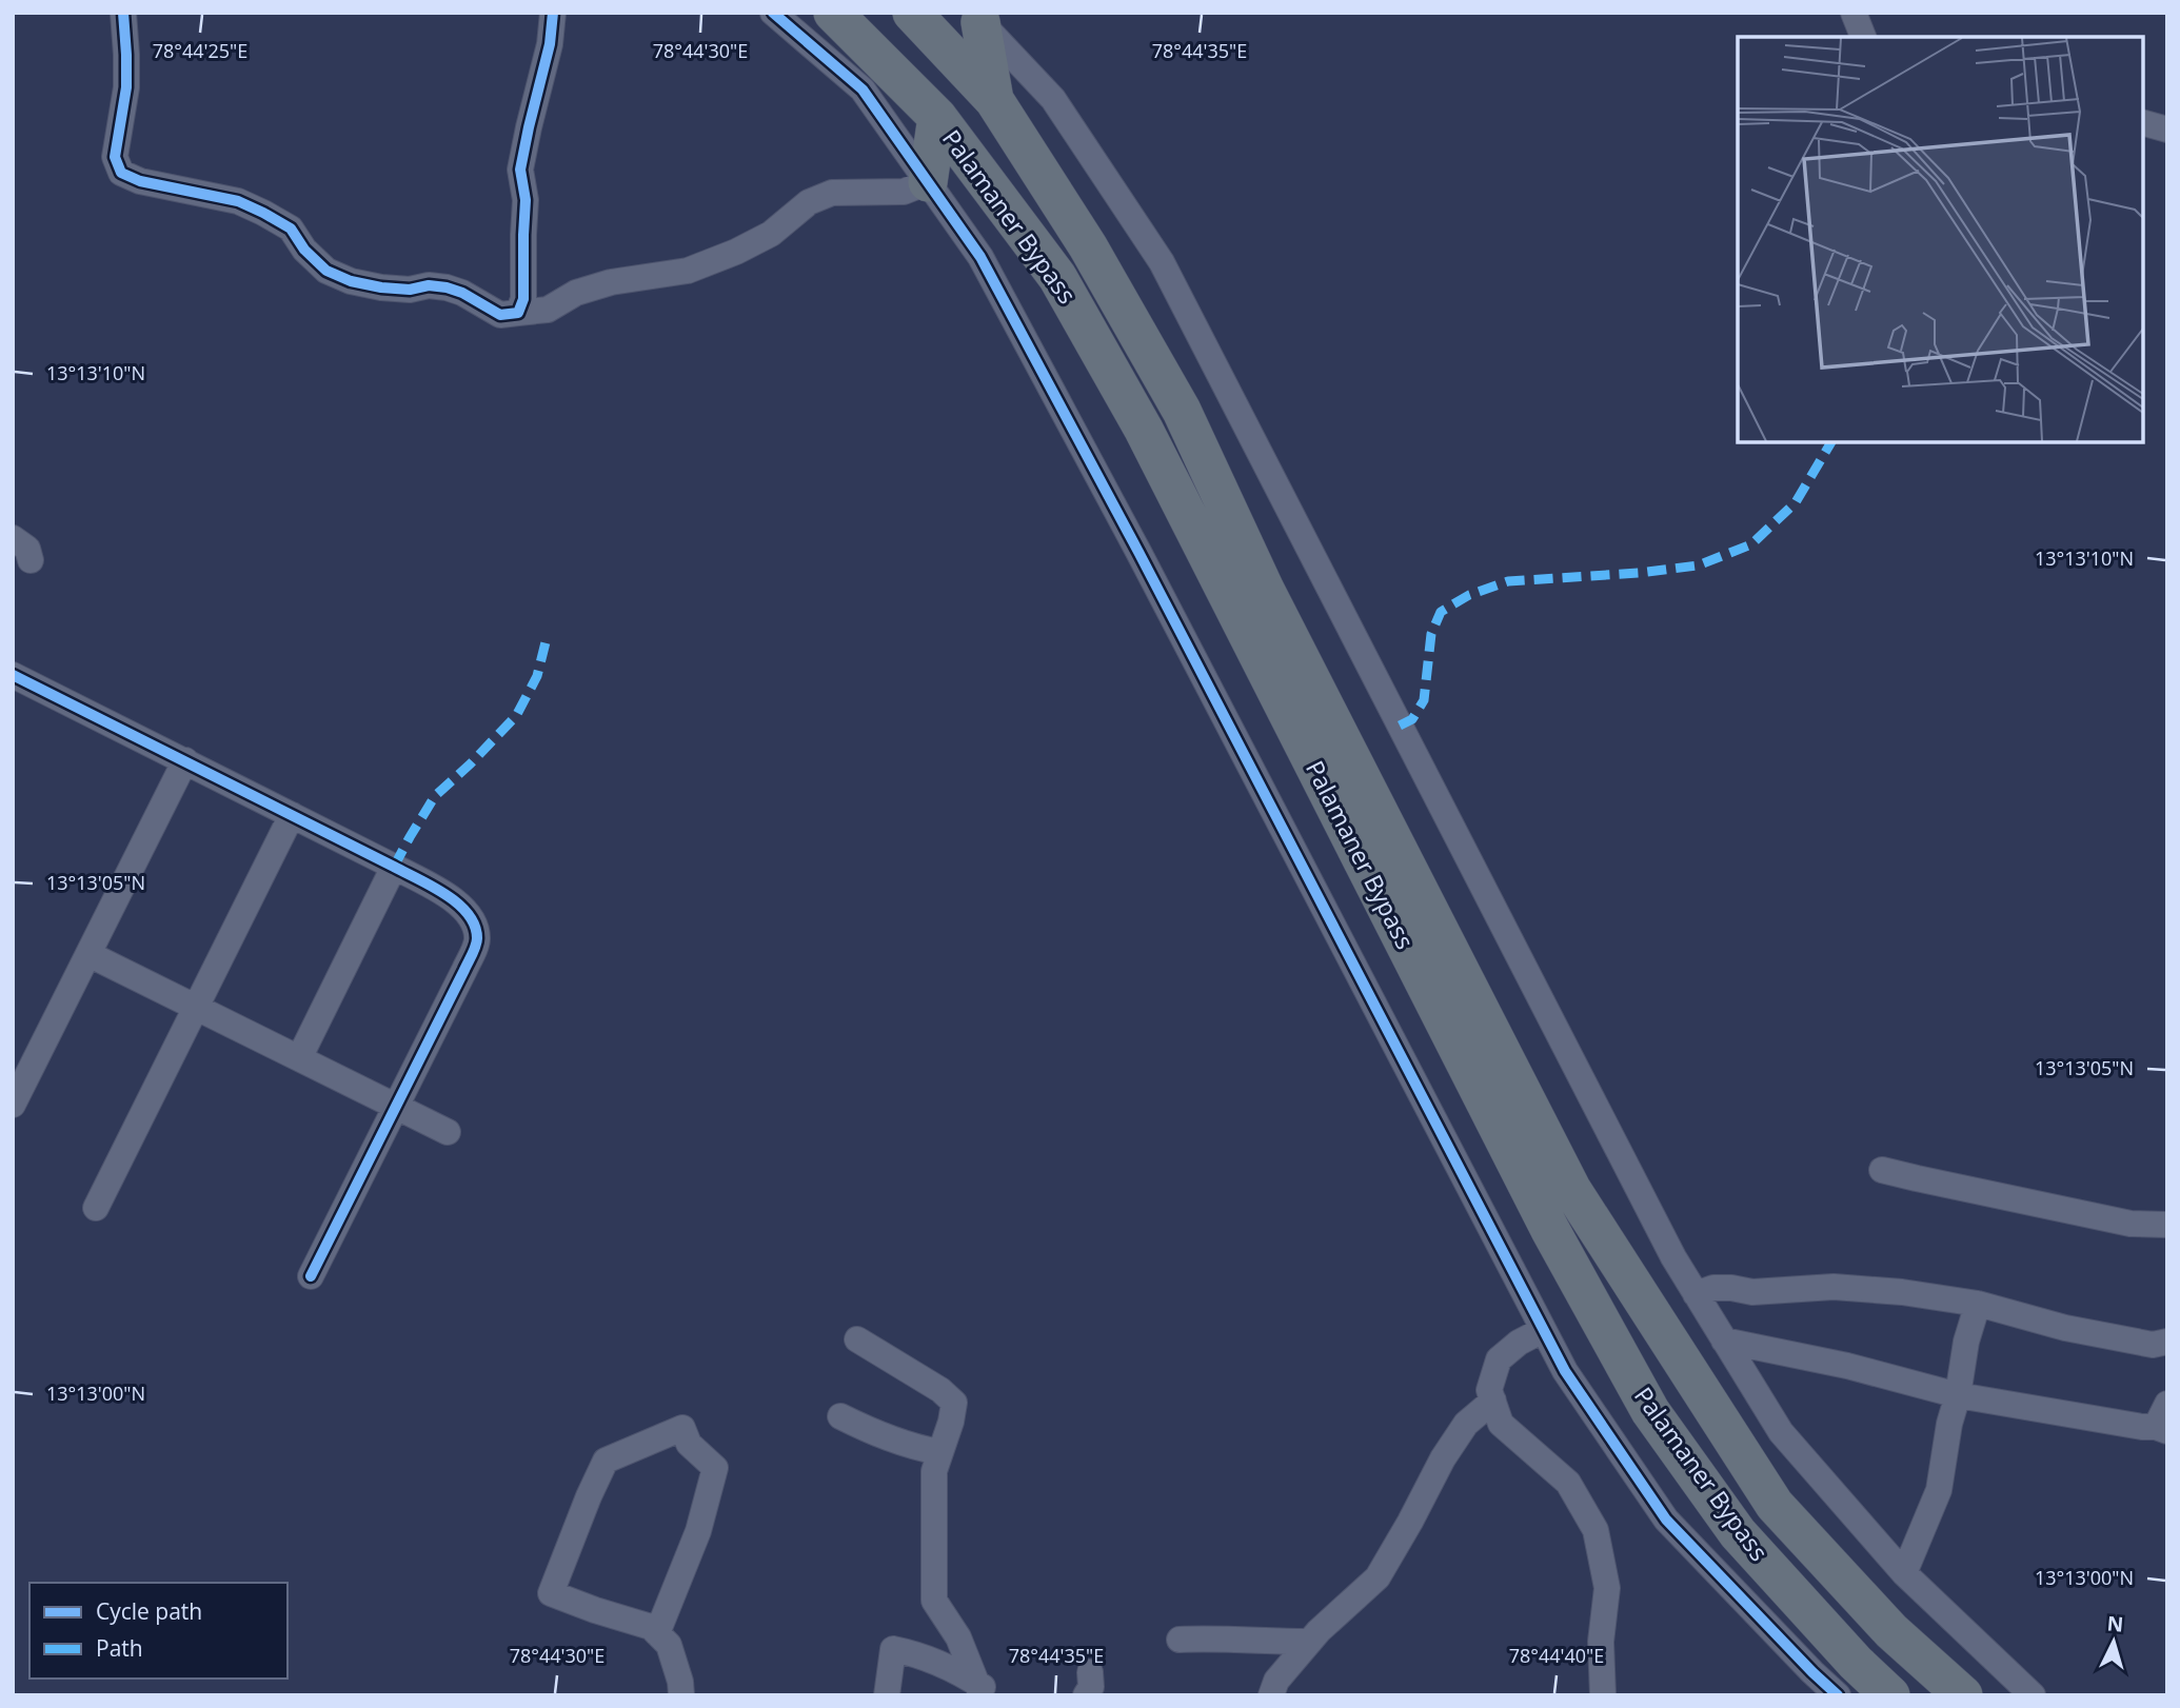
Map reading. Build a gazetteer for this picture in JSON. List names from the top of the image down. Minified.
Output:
{"streets":{"highway":["Palamaner Bypass"]},"legend":["Cycle path","Path"],"north":"top","coordinates":["78°44'25\"E","78°44'30\"E","78°44'35\"E","13°13'10\"N","13°13'05\"N","13°13'00\"N","78°44'40\"E"]}
